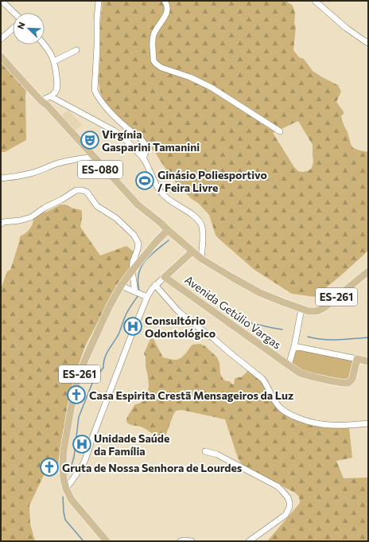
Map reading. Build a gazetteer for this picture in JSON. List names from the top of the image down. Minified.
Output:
{"streets":{"main road":["ES-080","ES-261","Avenida Getúlio Vargas"]},"crossings":[["ES-080","ES-261"]],"places":{"theatre":["Virgínia Gasparini Tamanini"],"sports":["Ginásio Poliesportivo / Feira Livre"],"hospital":["Consultório Odontológico","Unidade Saúde da Família"],"church":["Casa Espirita Crestã Mensageiros da Luz","Gruta de Nossa Senhora de Lourdes"]},"north":"top left"}
